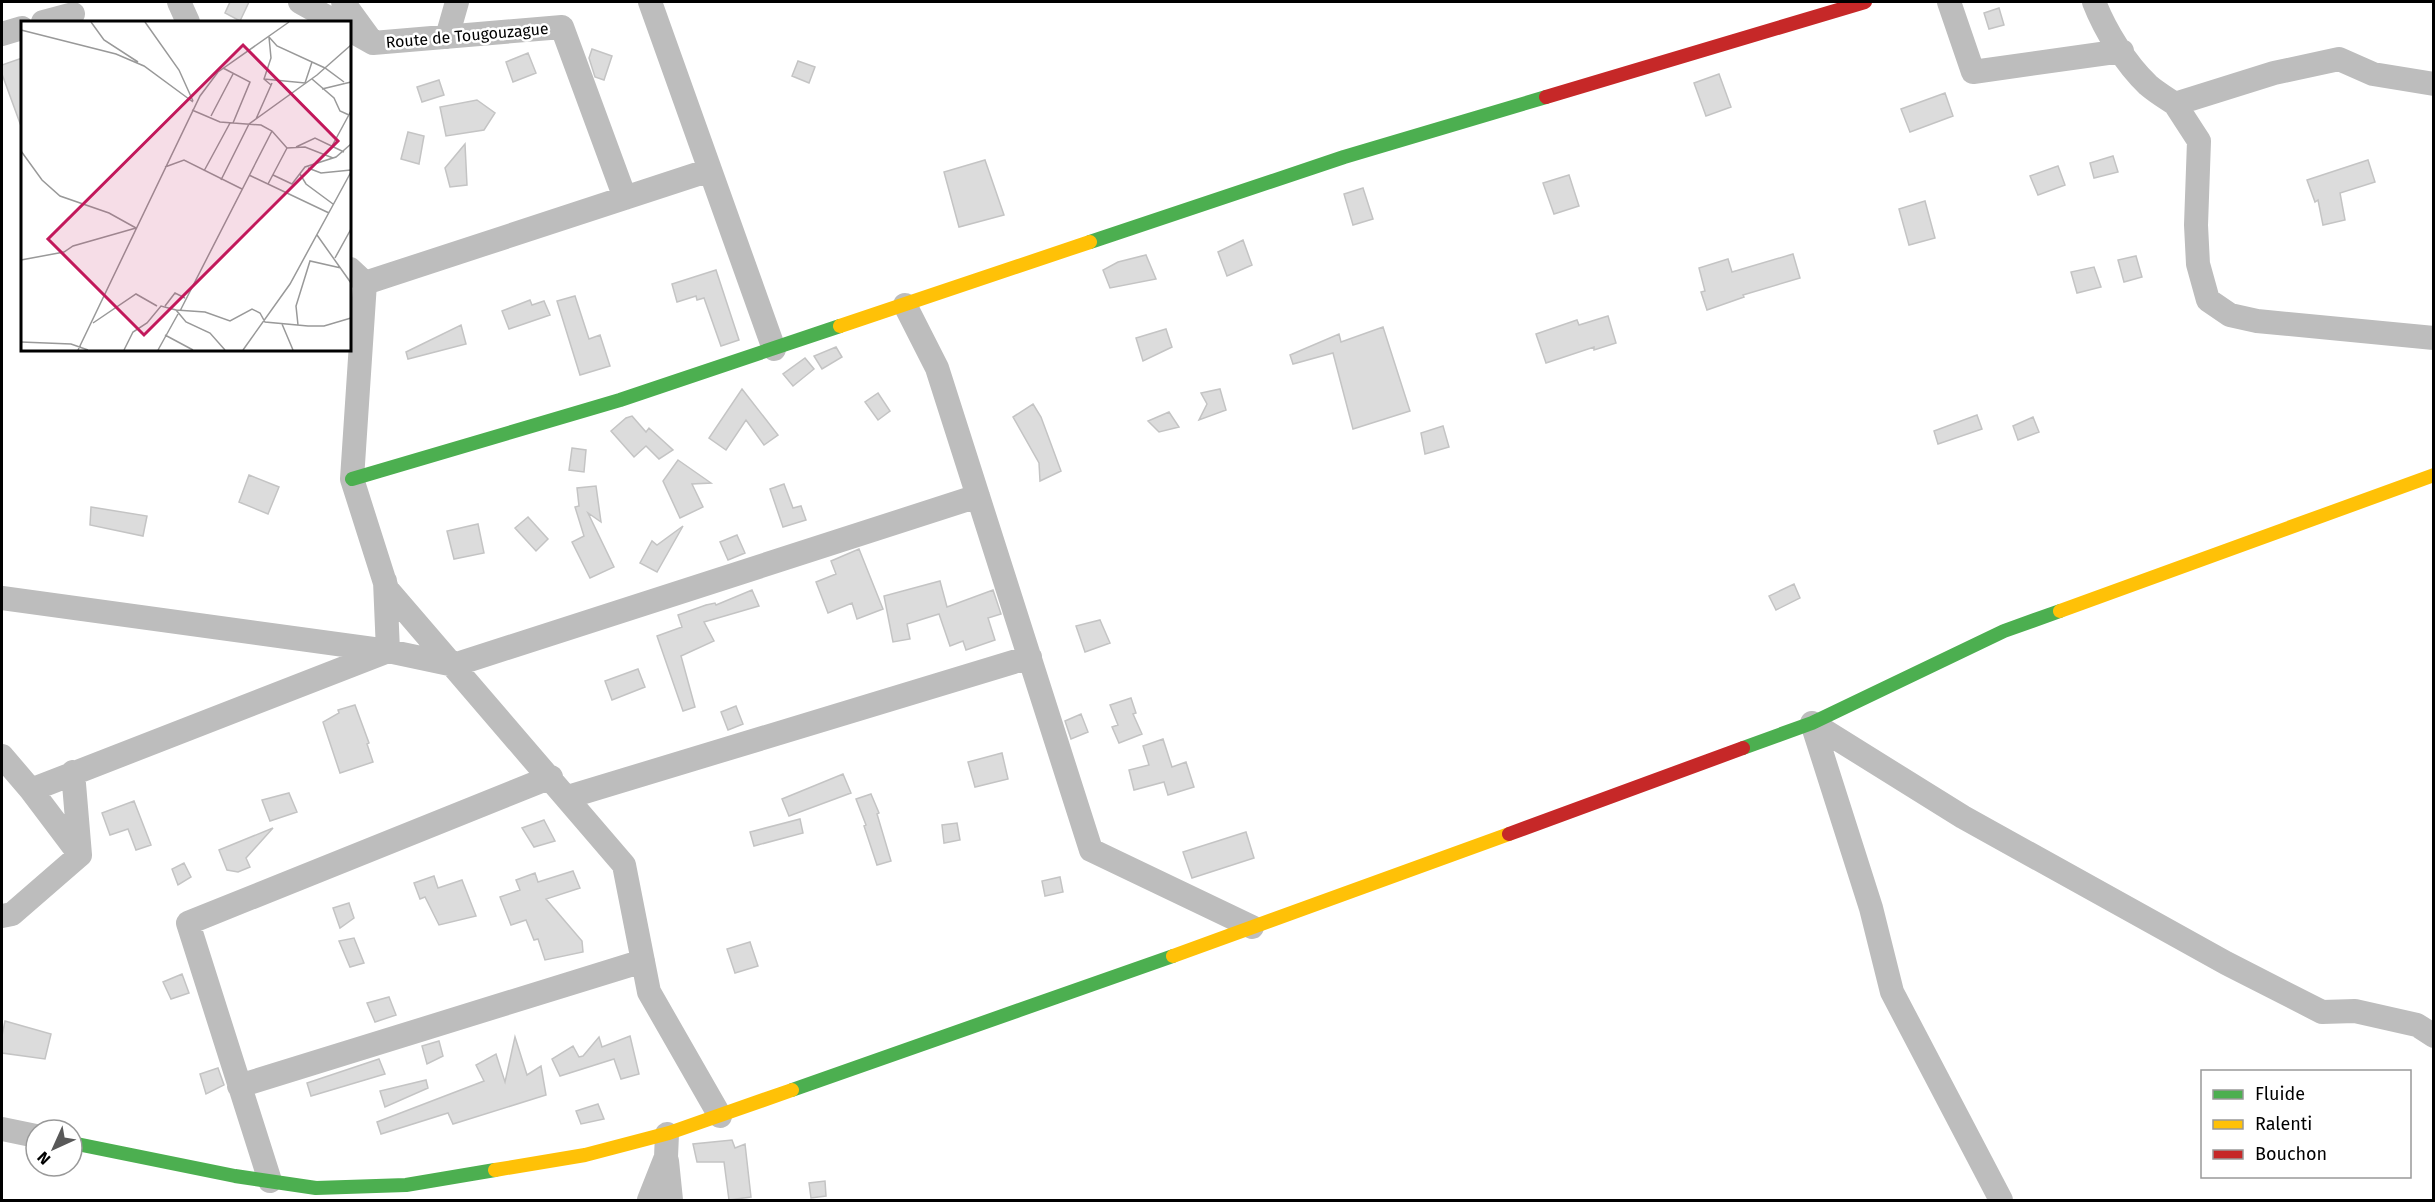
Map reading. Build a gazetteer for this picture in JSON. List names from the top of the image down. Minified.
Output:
{"streets":{"street":["Route de Tougouzague"]},"legend":["Fluide","Ralenti","Bouchon"],"north":"bottom left"}
